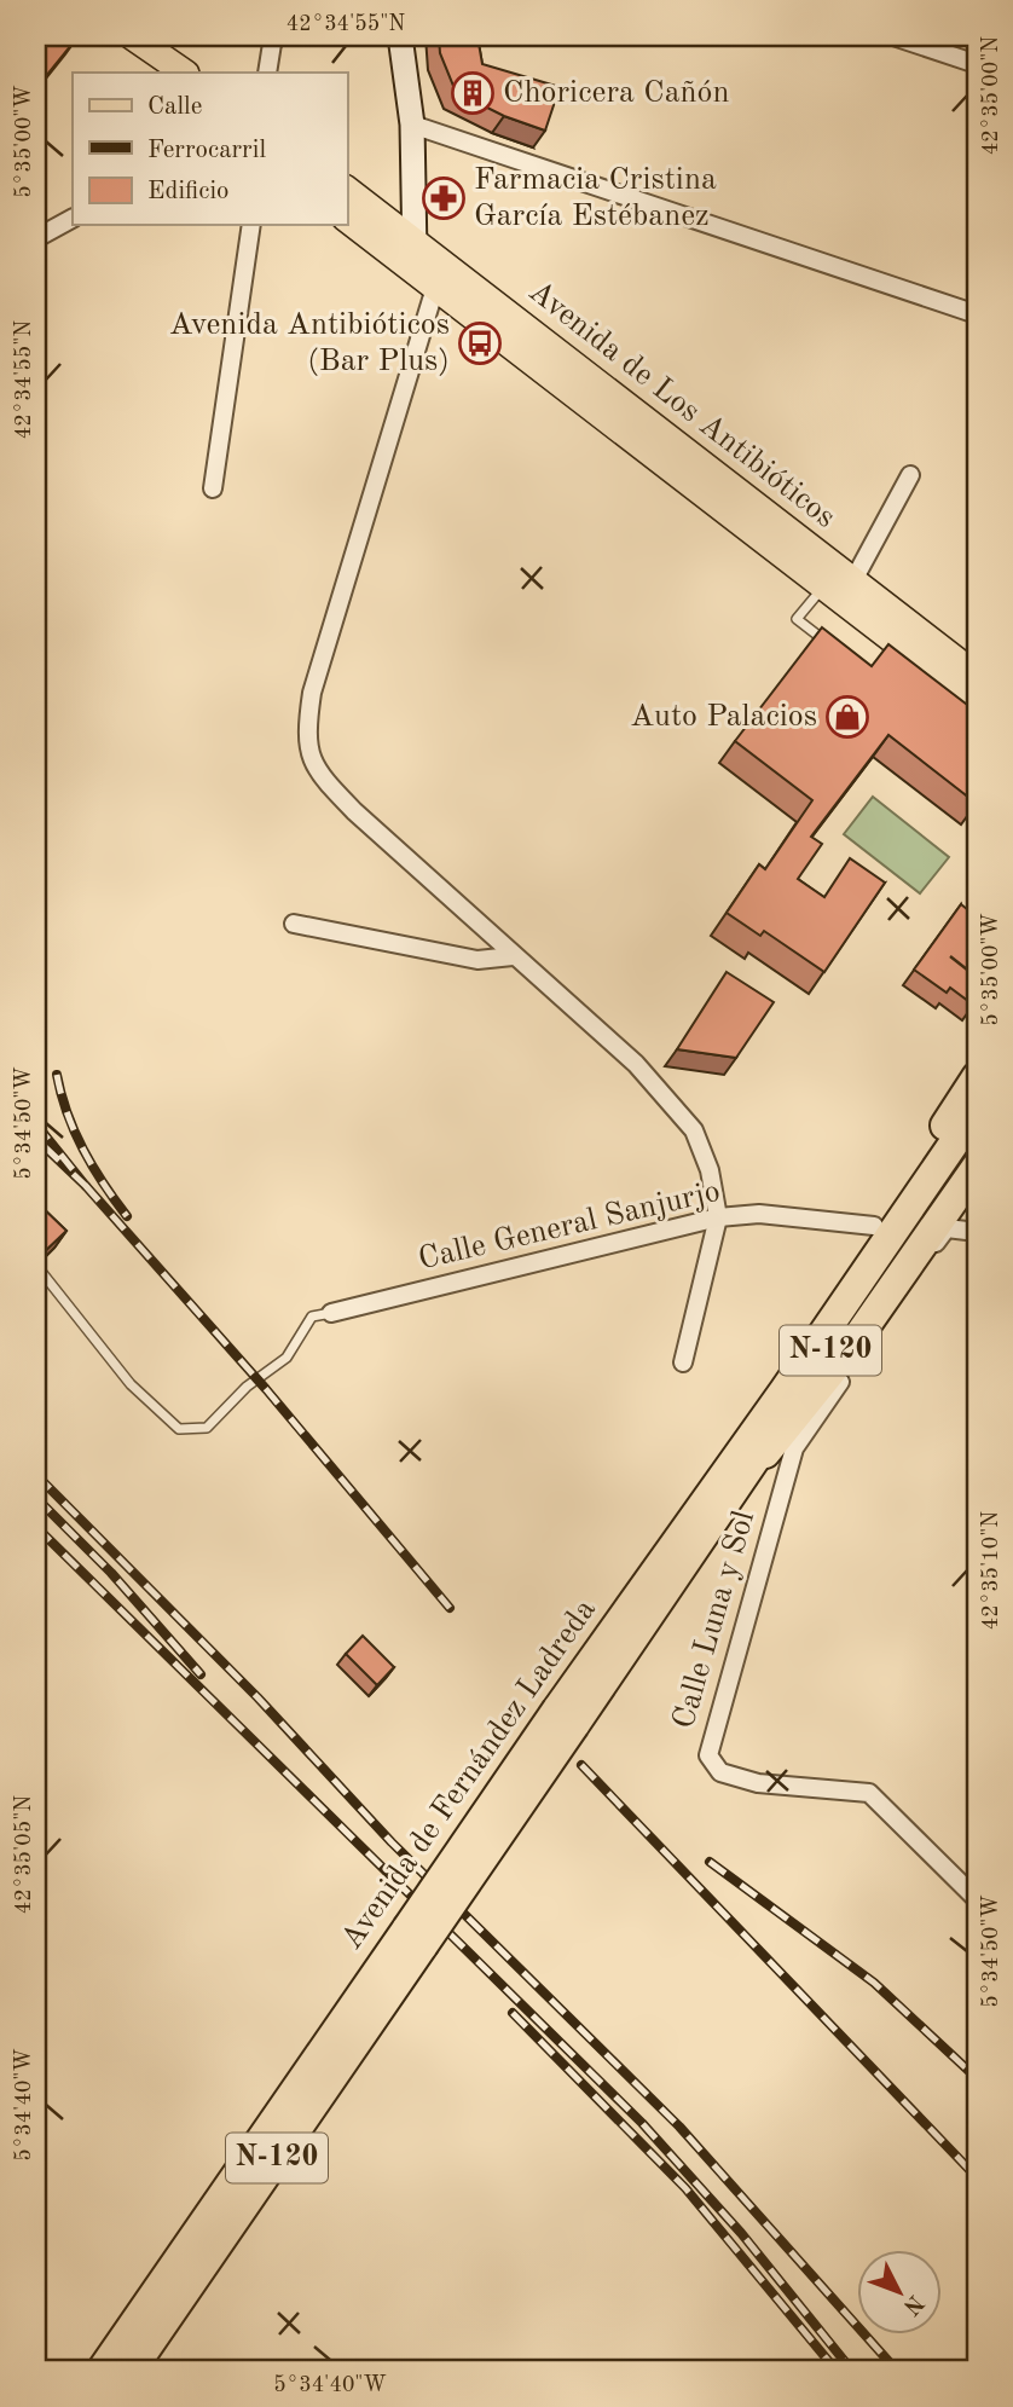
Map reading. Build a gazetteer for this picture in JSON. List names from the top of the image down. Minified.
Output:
{"streets":{"highway":["N-120","Avenida de Fernández Ladreda"],"main road":["Avenida de Los Antibióticos"],"street":["Calle General Sanjurjo","Calle Luna y Sol"]},"crossings":[["Calle General Sanjurjo","N-120"],["Calle General Sanjurjo","Avenida de Fernández Ladreda"],["N-120","Avenida de Fernández Ladreda"]],"places":{"building":["Choricera Cañón"],"pharmacy":["Farmacia Cristina García Estébanez"],"bus stop":["Avenida Antibióticos (Bar Plus)"],"shop":["Auto Palacios"]},"legend":["Calle","Ferrocarril","Edificio"],"north":"bottom right","coordinates":["42°34'55\"N","42°35'00\"N","5°35'00\"W","5°34'50\"W","42°35'10\"N","42°35'05\"N","5°34'40\"W"]}
